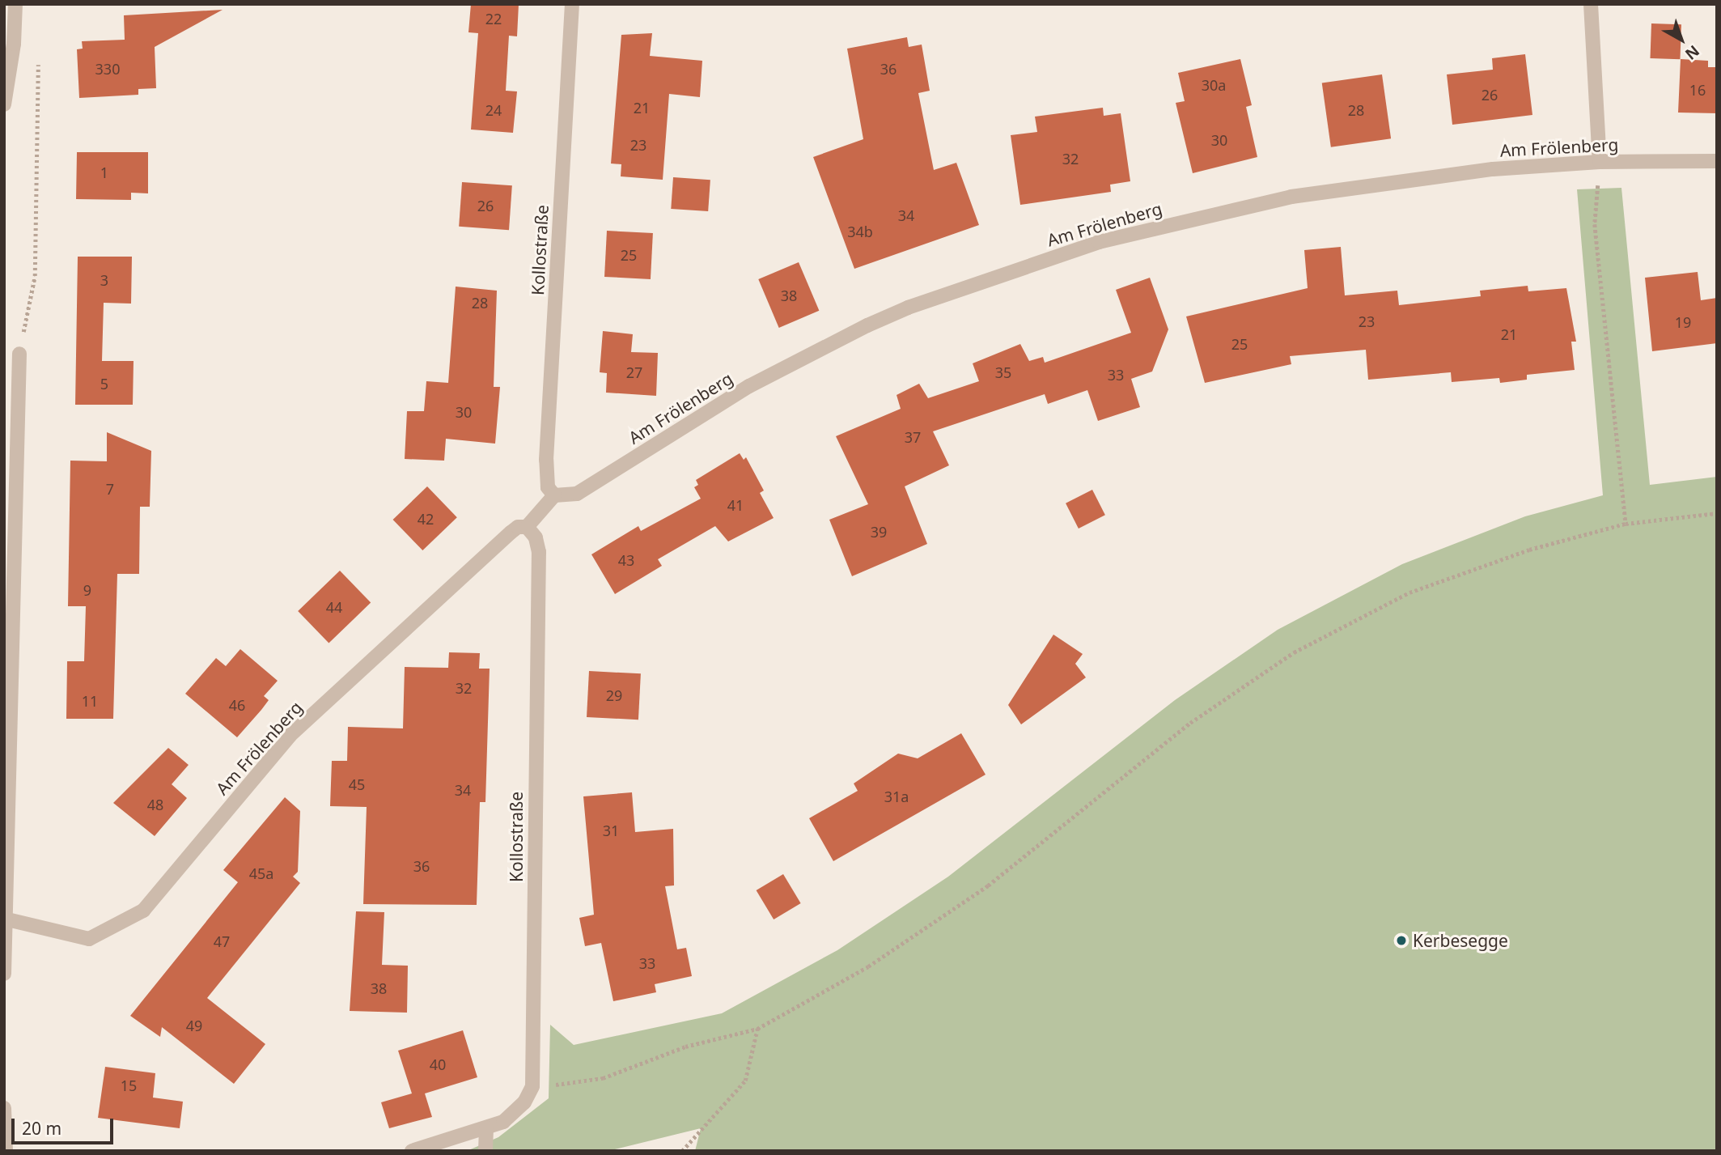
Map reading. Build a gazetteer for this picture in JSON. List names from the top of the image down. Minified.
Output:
{"streets":{"street":["Am Frölenberg","Kollostraße"]},"crossings":[["Am Frölenberg","Kollostraße"]],"places":["Kerbesegge"],"house_numbers":["22","330","36","30a","16","26","21","24","28","30","23","32","1","26","34","34b","25","3","38","28","23","19","21","25","27","35","33","5","30","37","7","41","42","39","43","9","44","32","29","11","46","45","34","31a","48","31","36","45a","47","33","38","49","40","15"],"scale_bar":"20 m","north":"bottom right"}
